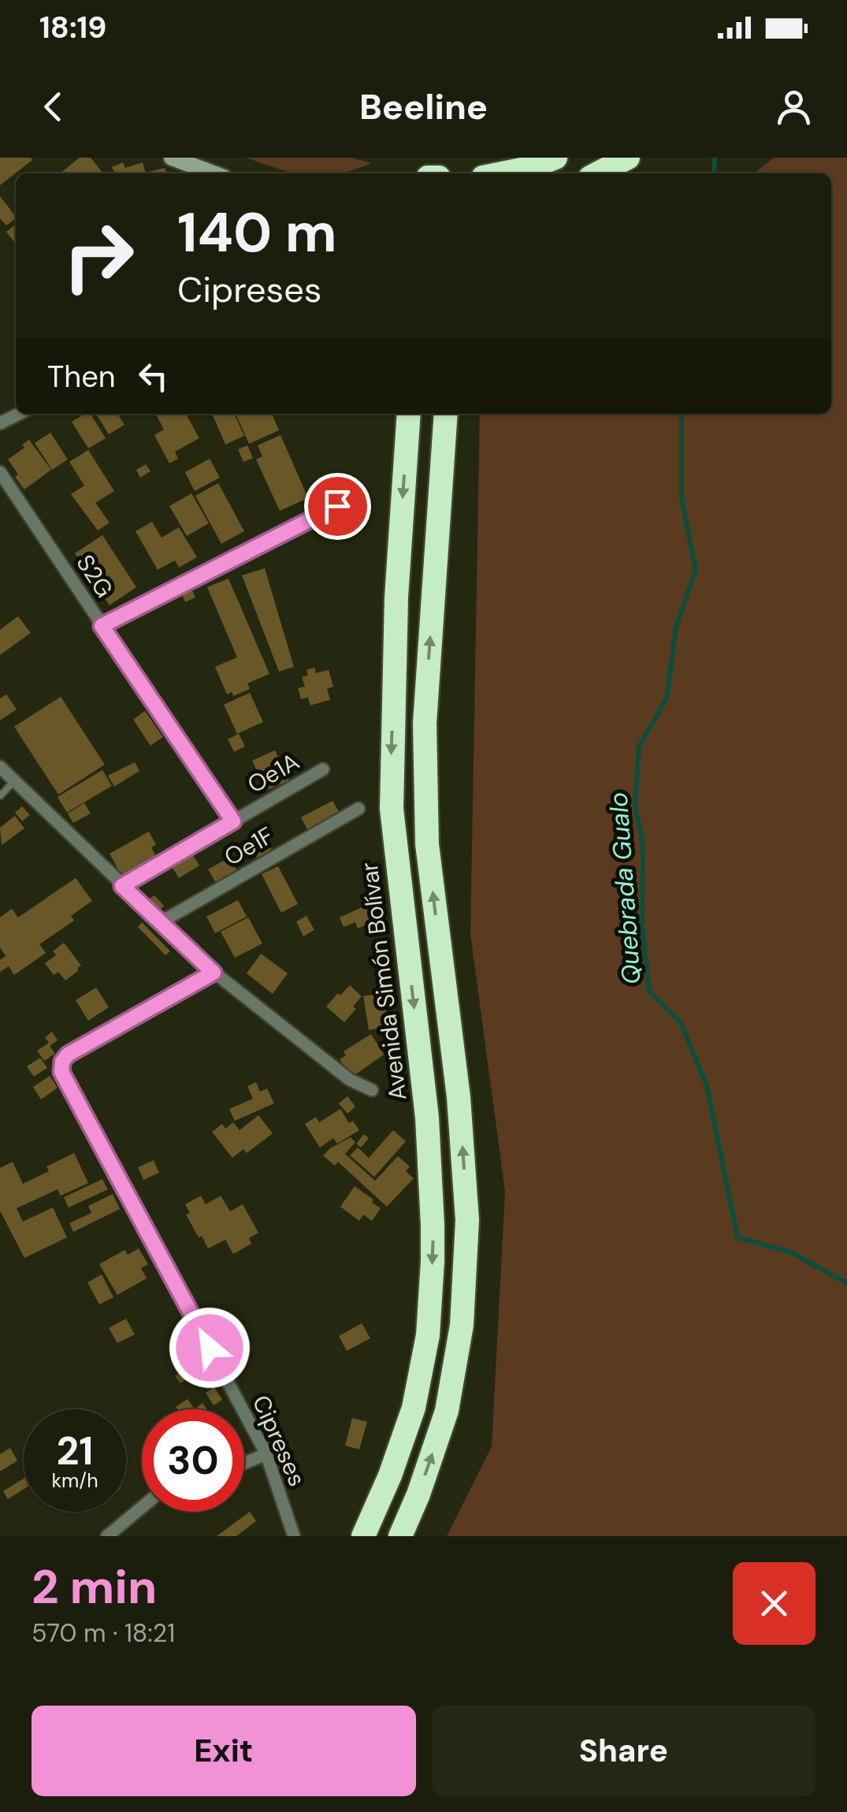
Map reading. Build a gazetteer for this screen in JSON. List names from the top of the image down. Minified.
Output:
{"streets":{"highway":["Avenida Simón Bolívar"],"street":["S2G","Oe1A","Oe1F","Cipreses"]},"crossings":[["S2G","Oe1A"]],"water":["Quebrada Gualo"],"page":{"status":"18:19","header":"Beeline","turn":["140 m","Cipreses"],"then":"Then","speed":"21 km/h","limit":"30","heading":["2 min","570 m · 18:21"],"buttons":["Exit","Share"]}}
